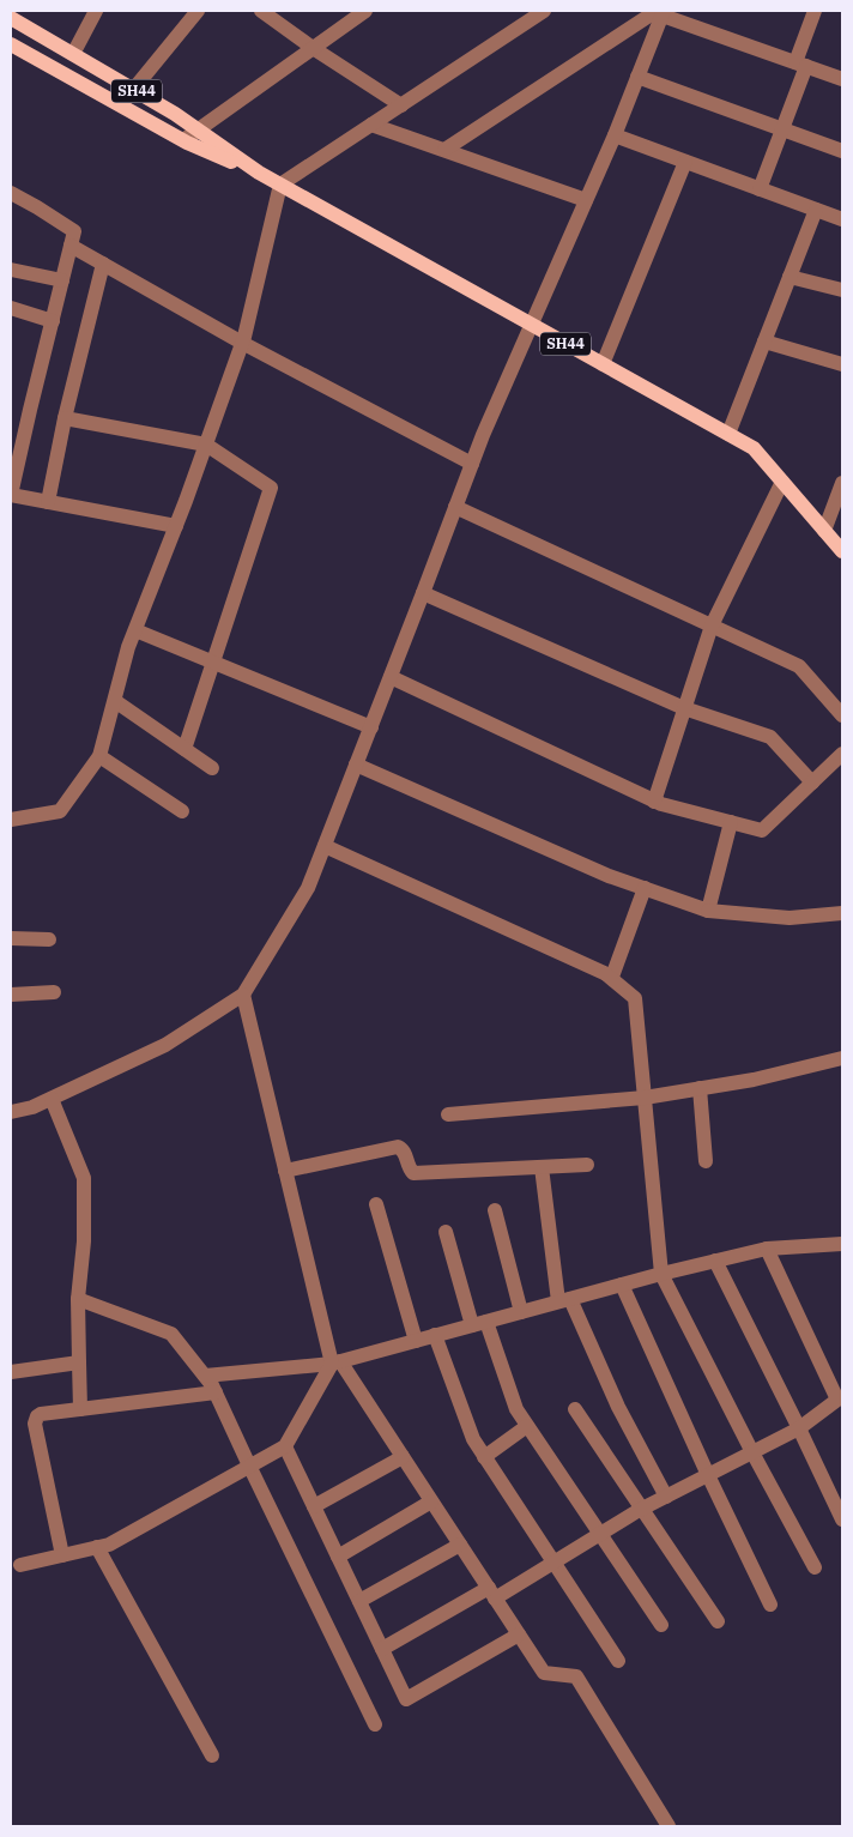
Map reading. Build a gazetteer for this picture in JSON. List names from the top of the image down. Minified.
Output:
{"streets":{"main road":["SH44"]}}
